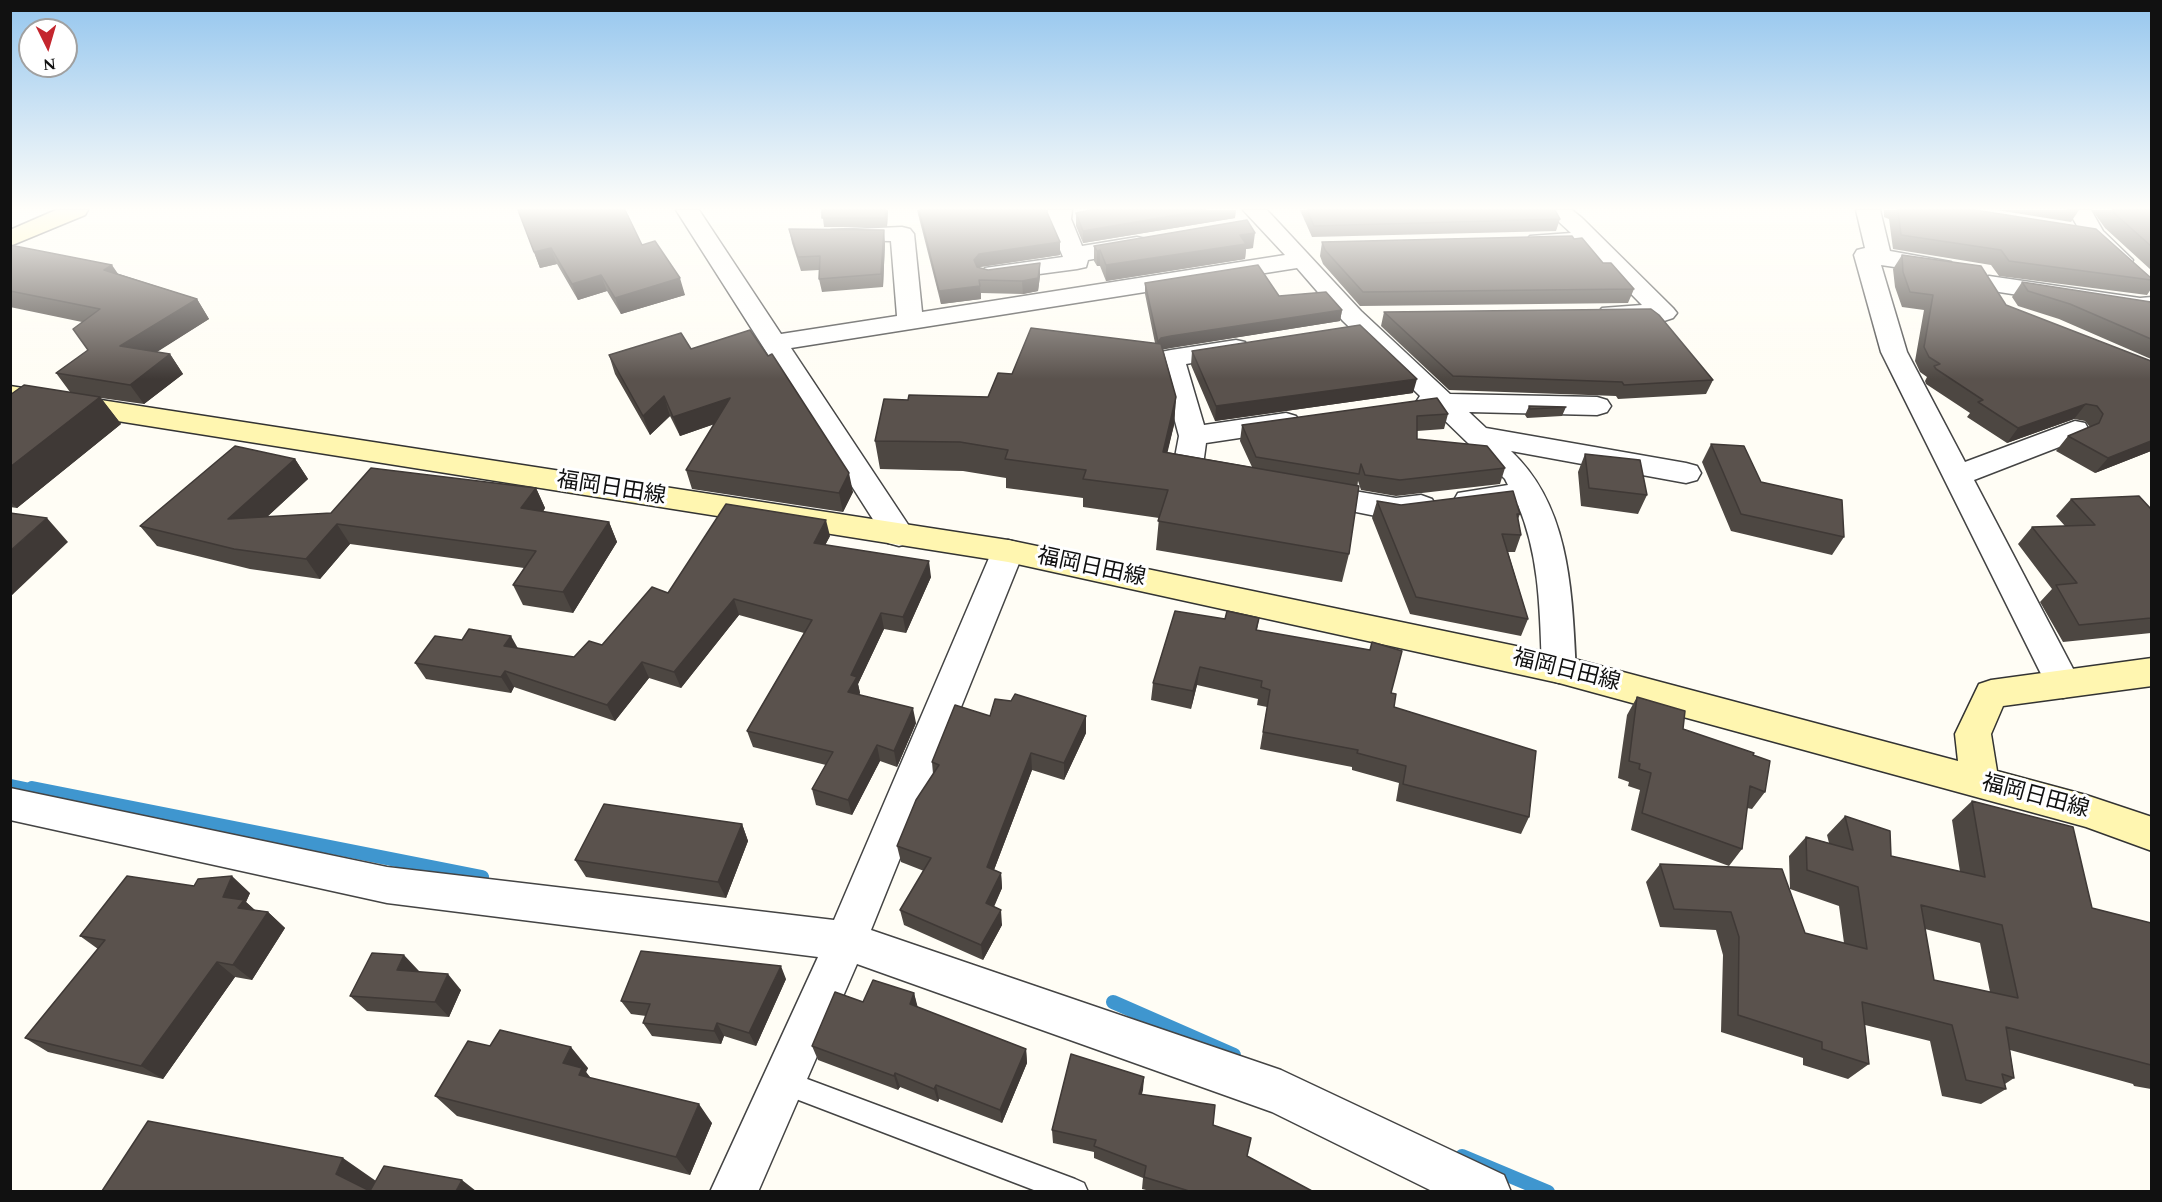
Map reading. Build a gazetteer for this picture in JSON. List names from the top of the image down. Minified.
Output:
{"streets":{"main road":["福岡日田線"]},"north":"bottom"}
